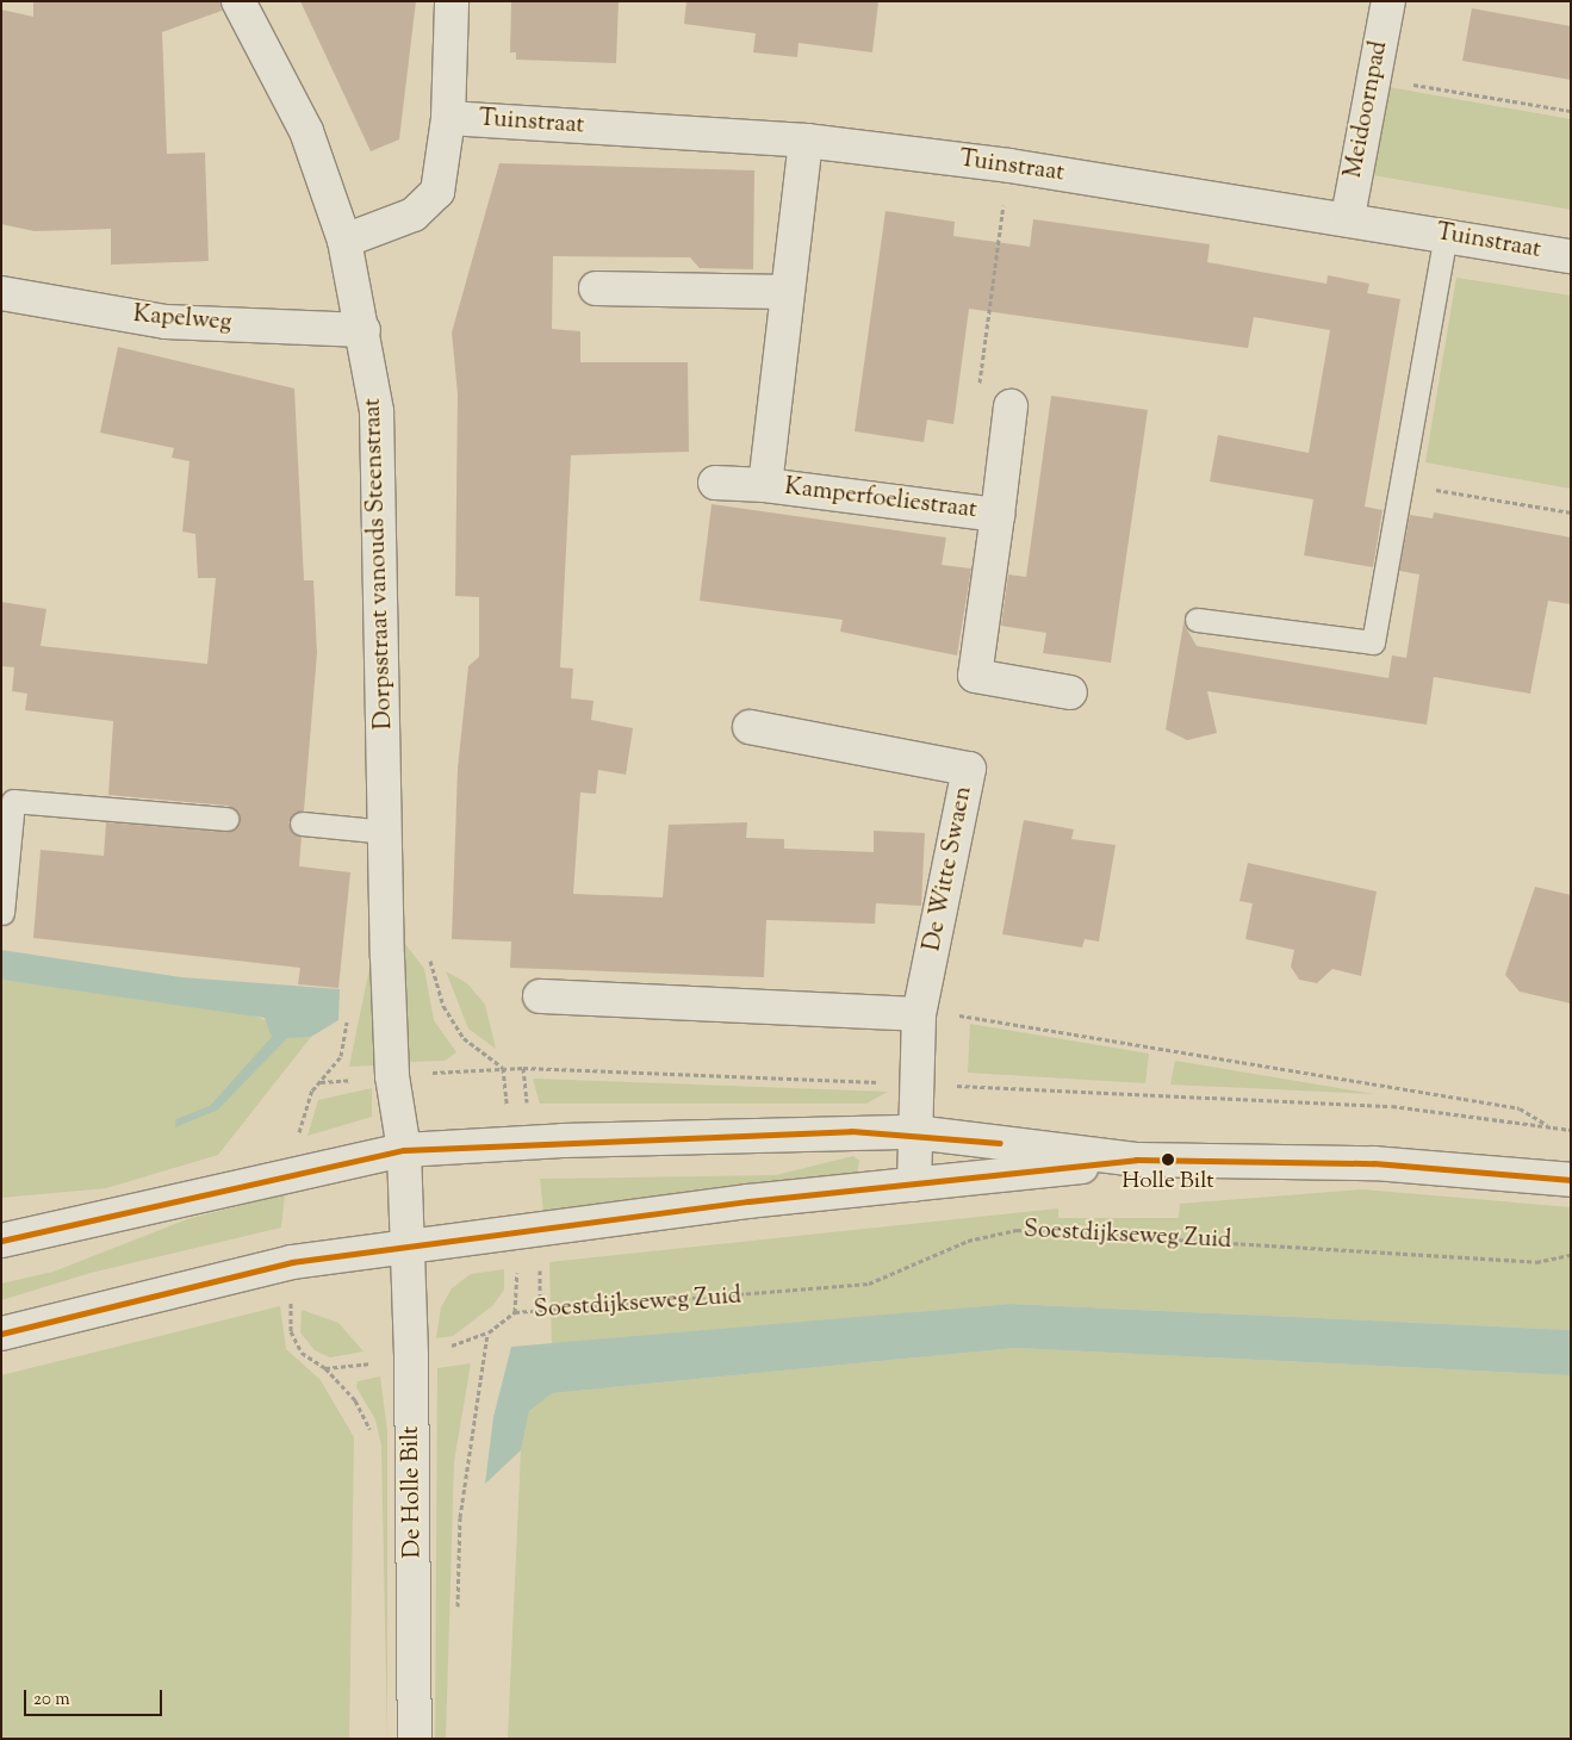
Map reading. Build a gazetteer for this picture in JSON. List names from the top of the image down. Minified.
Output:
{"streets":{"street":["Meidoornpad","Tuinstraat","Kapelweg","Kamperfoeliestraat","Dorpsstraat vanouds Steenstraat","De Witte Swaen","De Holle Bilt"],"path":["Soestdijkseweg Zuid"]},"crossings":[["Meidoornpad","Tuinstraat"],["Tuinstraat","Kamperfoeliestraat"],["Kapelweg","Dorpsstraat vanouds Steenstraat"],["Dorpsstraat vanouds Steenstraat","De Holle Bilt"]],"places":["Holle Bilt"],"scale_bar":"20 m"}
